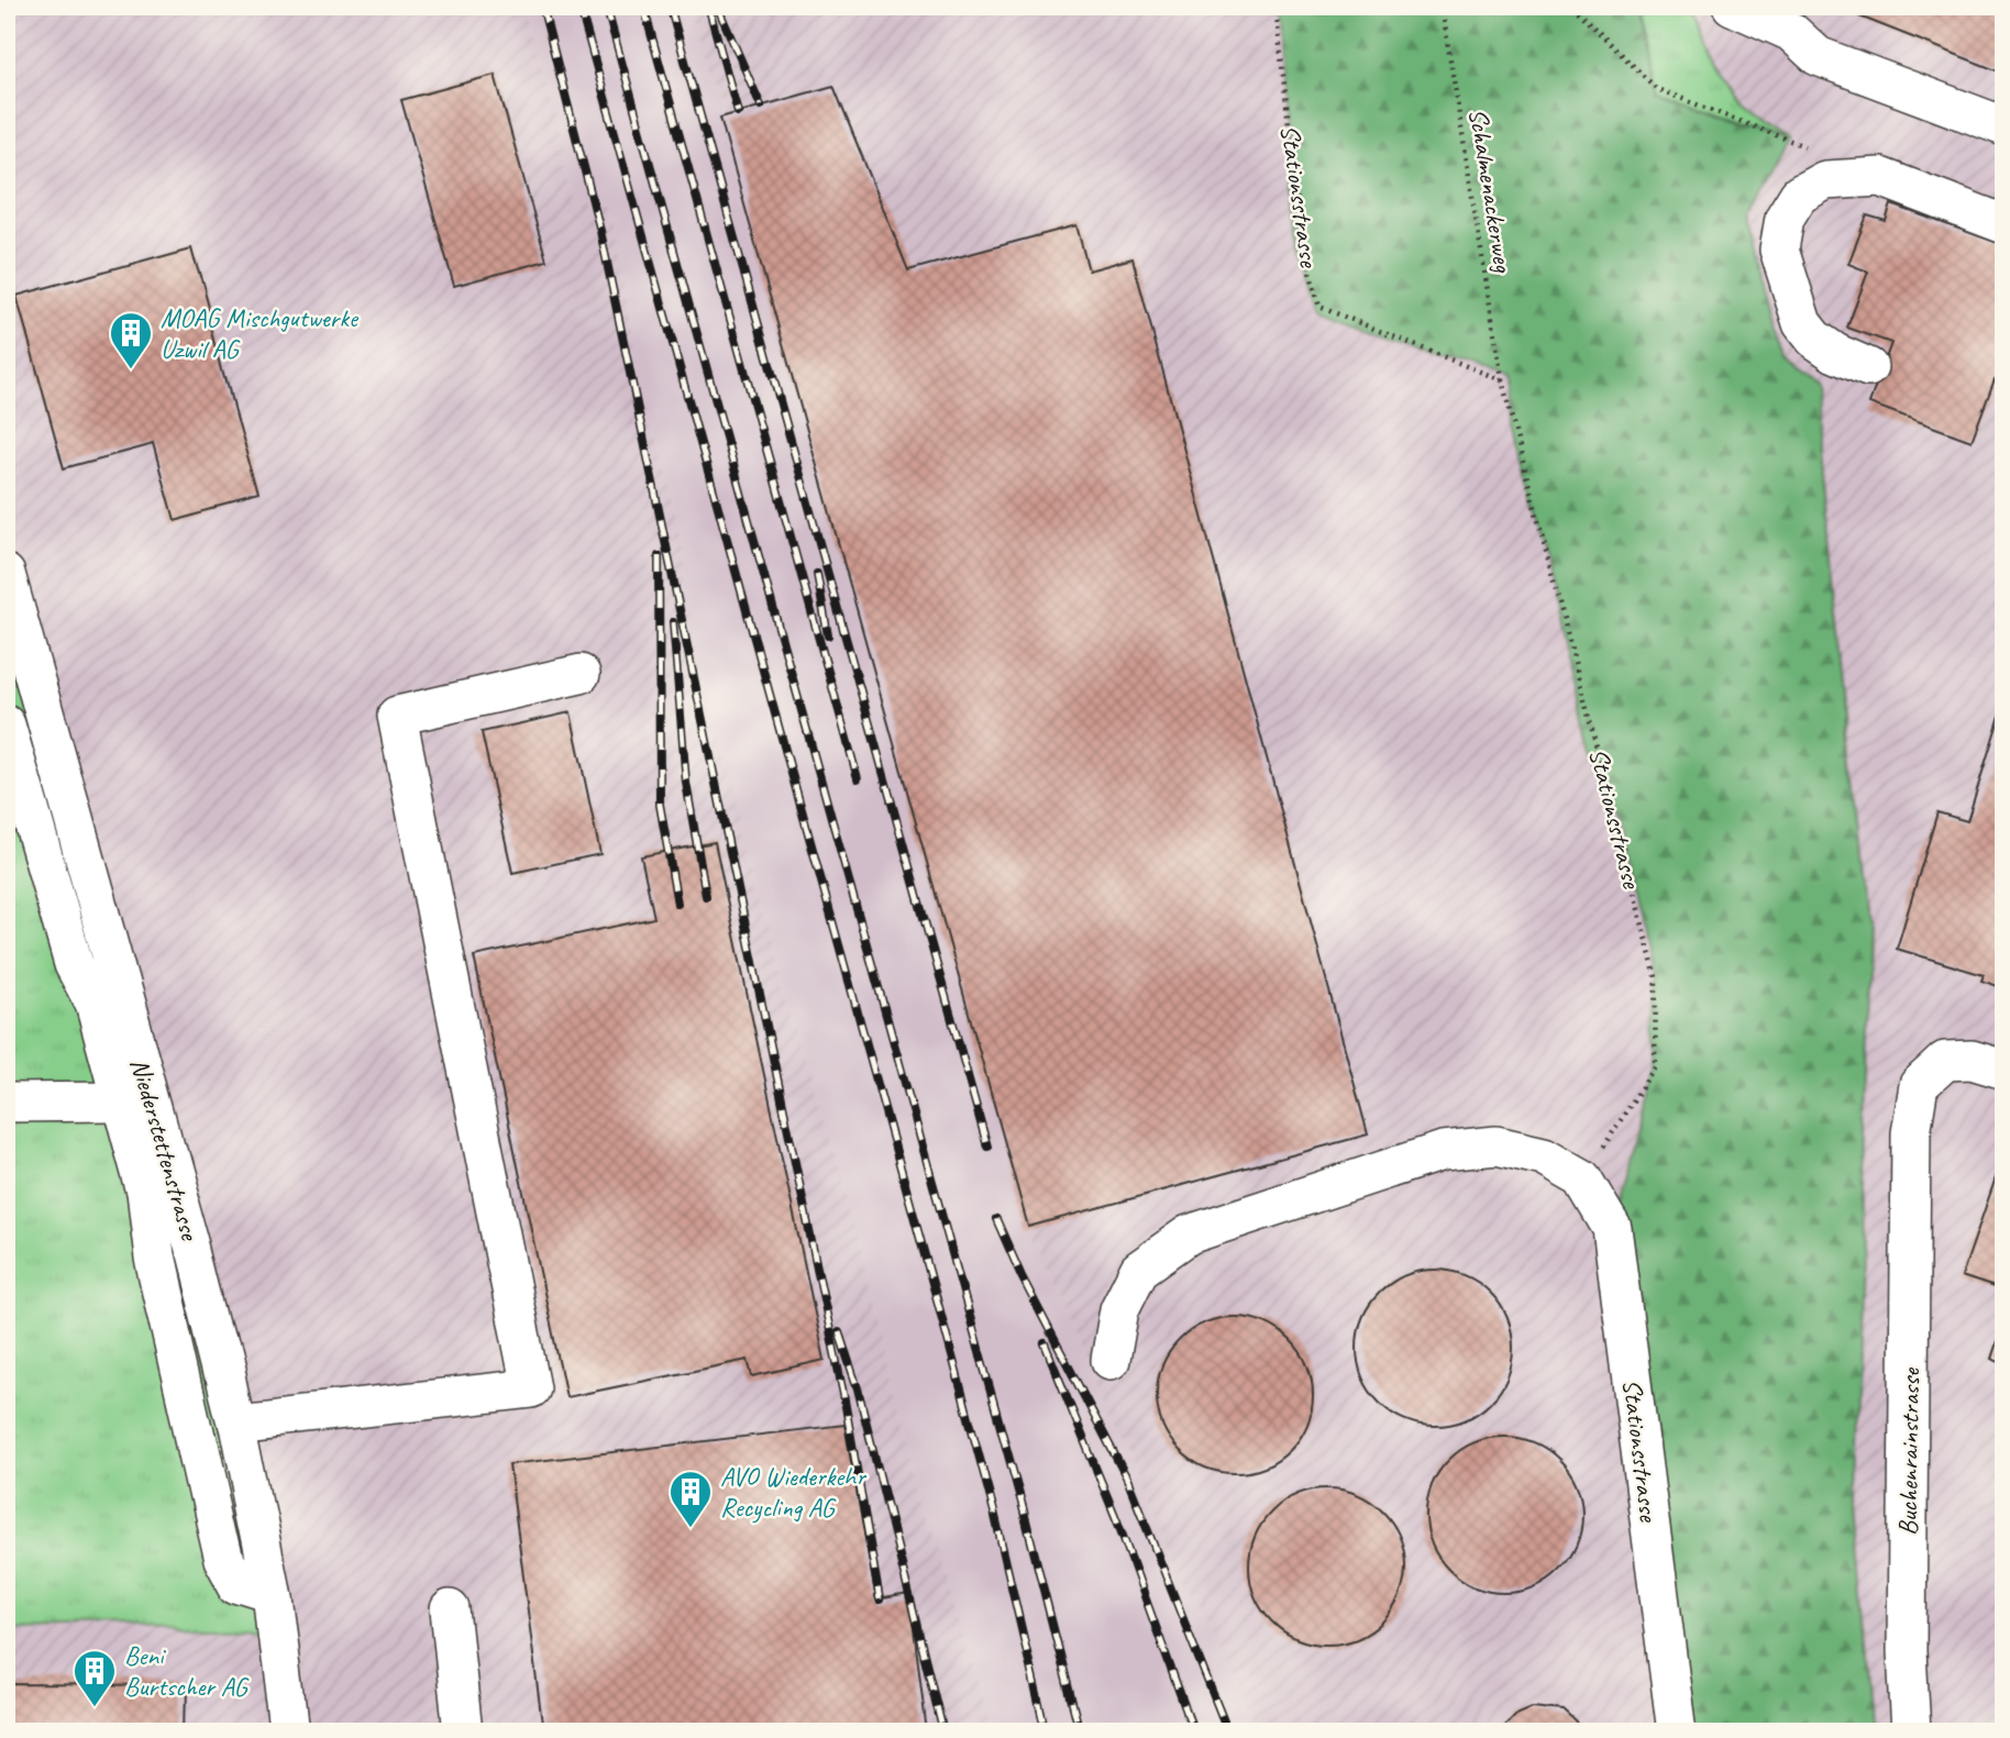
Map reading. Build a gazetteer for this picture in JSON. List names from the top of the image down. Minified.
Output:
{"streets":{"street":["Stationsstrasse","Niederstettenstrasse","Buchenrainstrasse"],"path":["Schalmenackerweg"]},"crossings":[["Schalmenackerweg","Stationsstrasse"]],"places":{"building":["MOAG Mischgutwerke Uzwil AG","AVO Wiederkehr Recycling AG","Beni Burtscher AG"]}}
